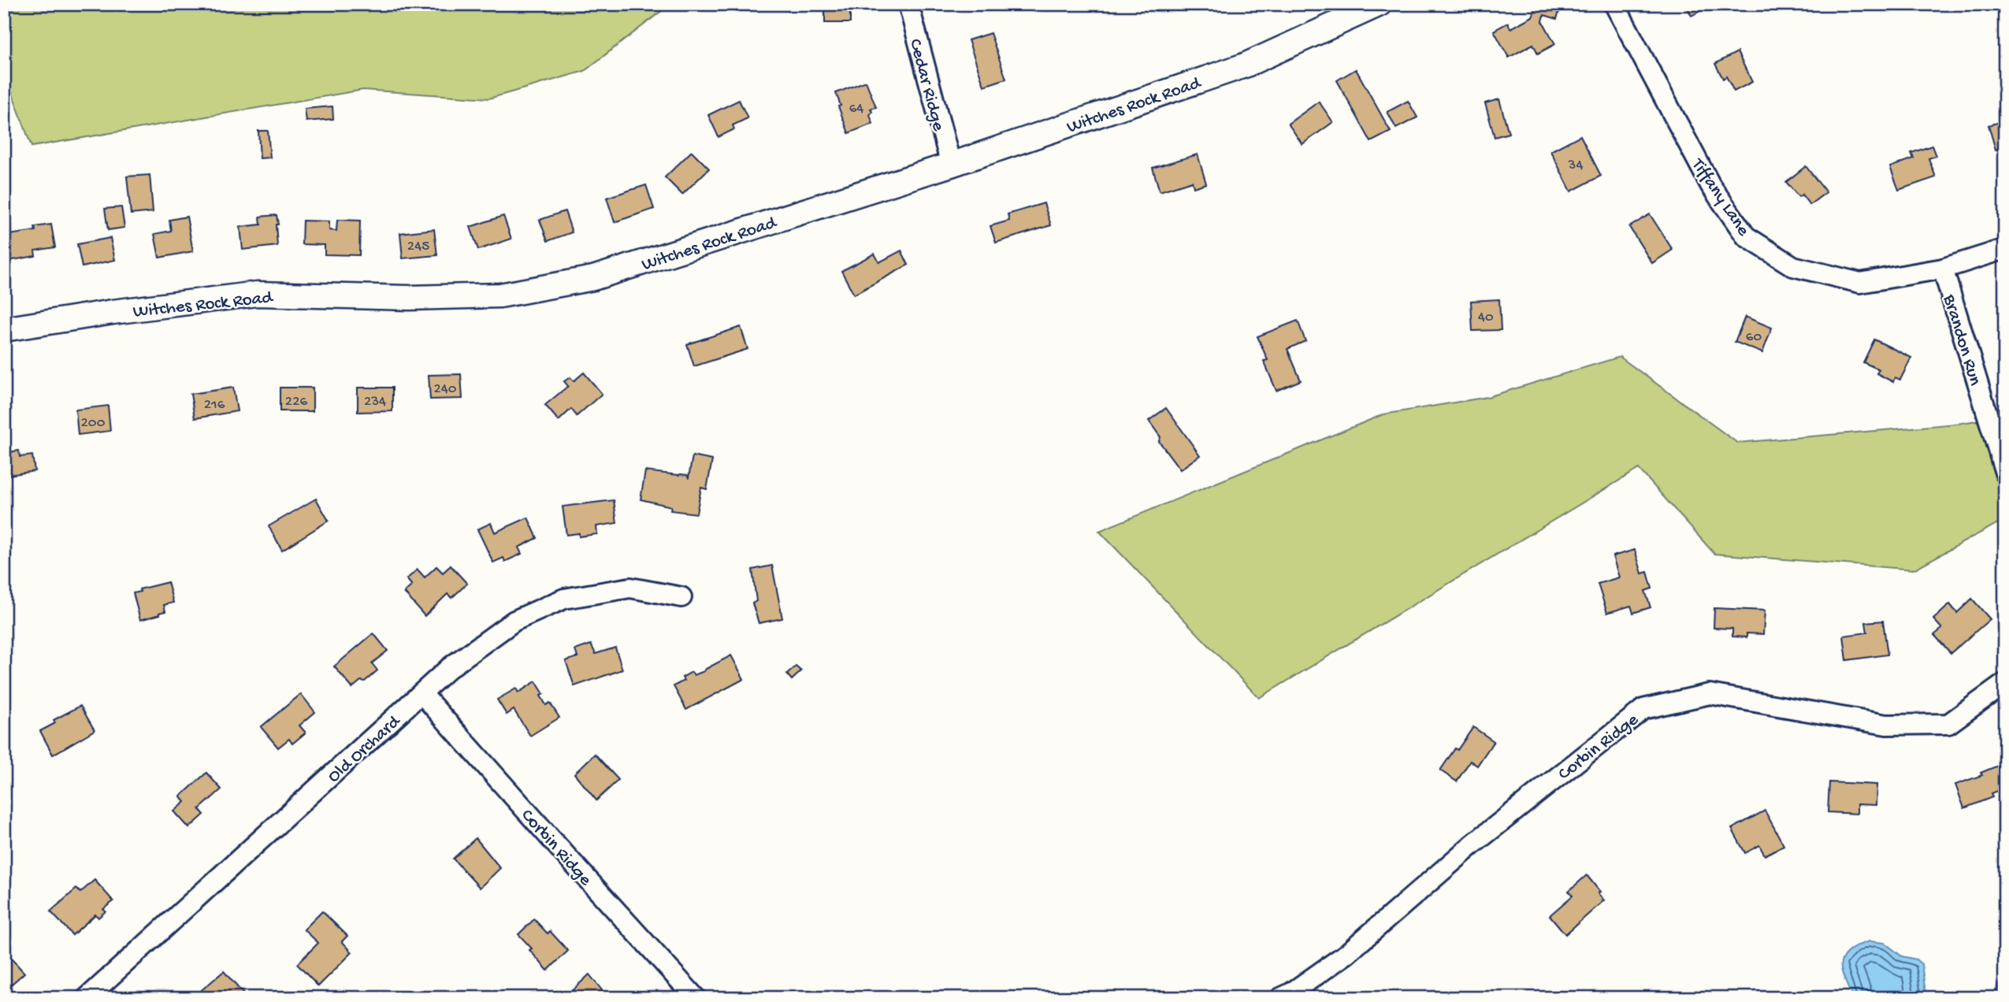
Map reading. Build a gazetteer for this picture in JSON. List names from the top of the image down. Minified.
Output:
{"streets":{"street":["Cedar Ridge","Witches Rock Road","Tiffany Lane","Brandon Run","Corbin Ridge","Old Orchard"]},"crossings":[["Cedar Ridge","Witches Rock Road"],["Tiffany Lane","Brandon Run"],["Corbin Ridge","Old Orchard"]],"house_numbers":["64","34","245","40","60","240","226","234","216","200"]}
